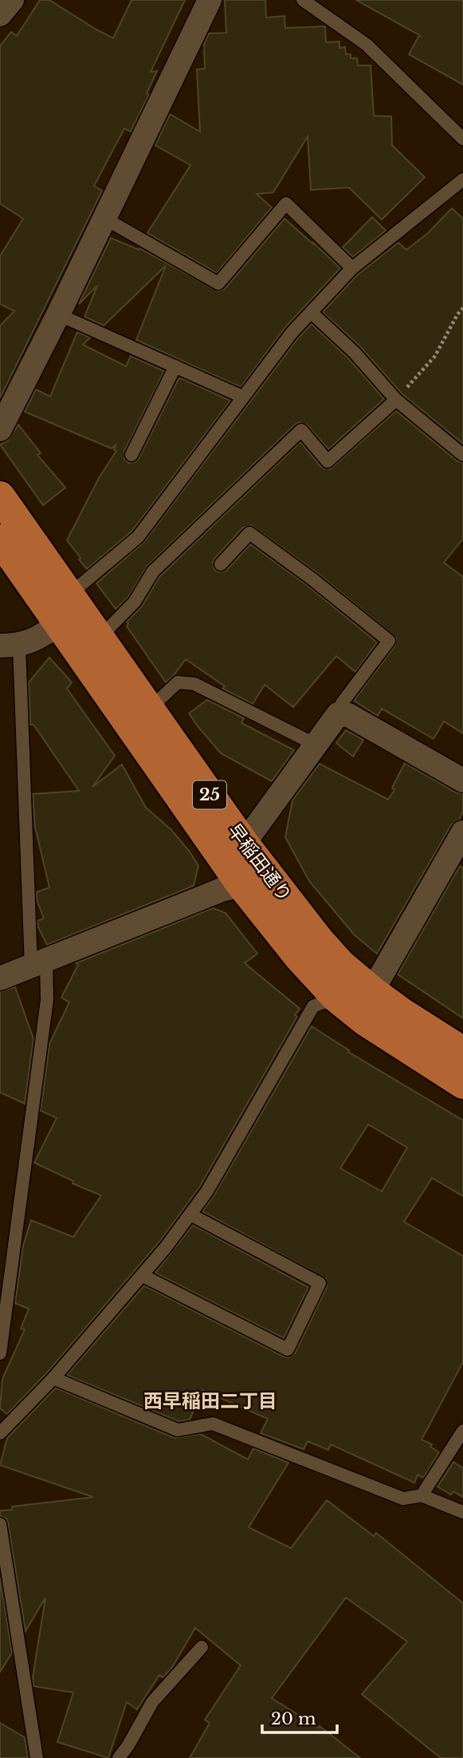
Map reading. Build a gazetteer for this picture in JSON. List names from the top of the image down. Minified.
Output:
{"streets":{"main road":["25","早稲田通り"]},"districts":["西早稲田二丁目"],"scale_bar":"20 m"}
